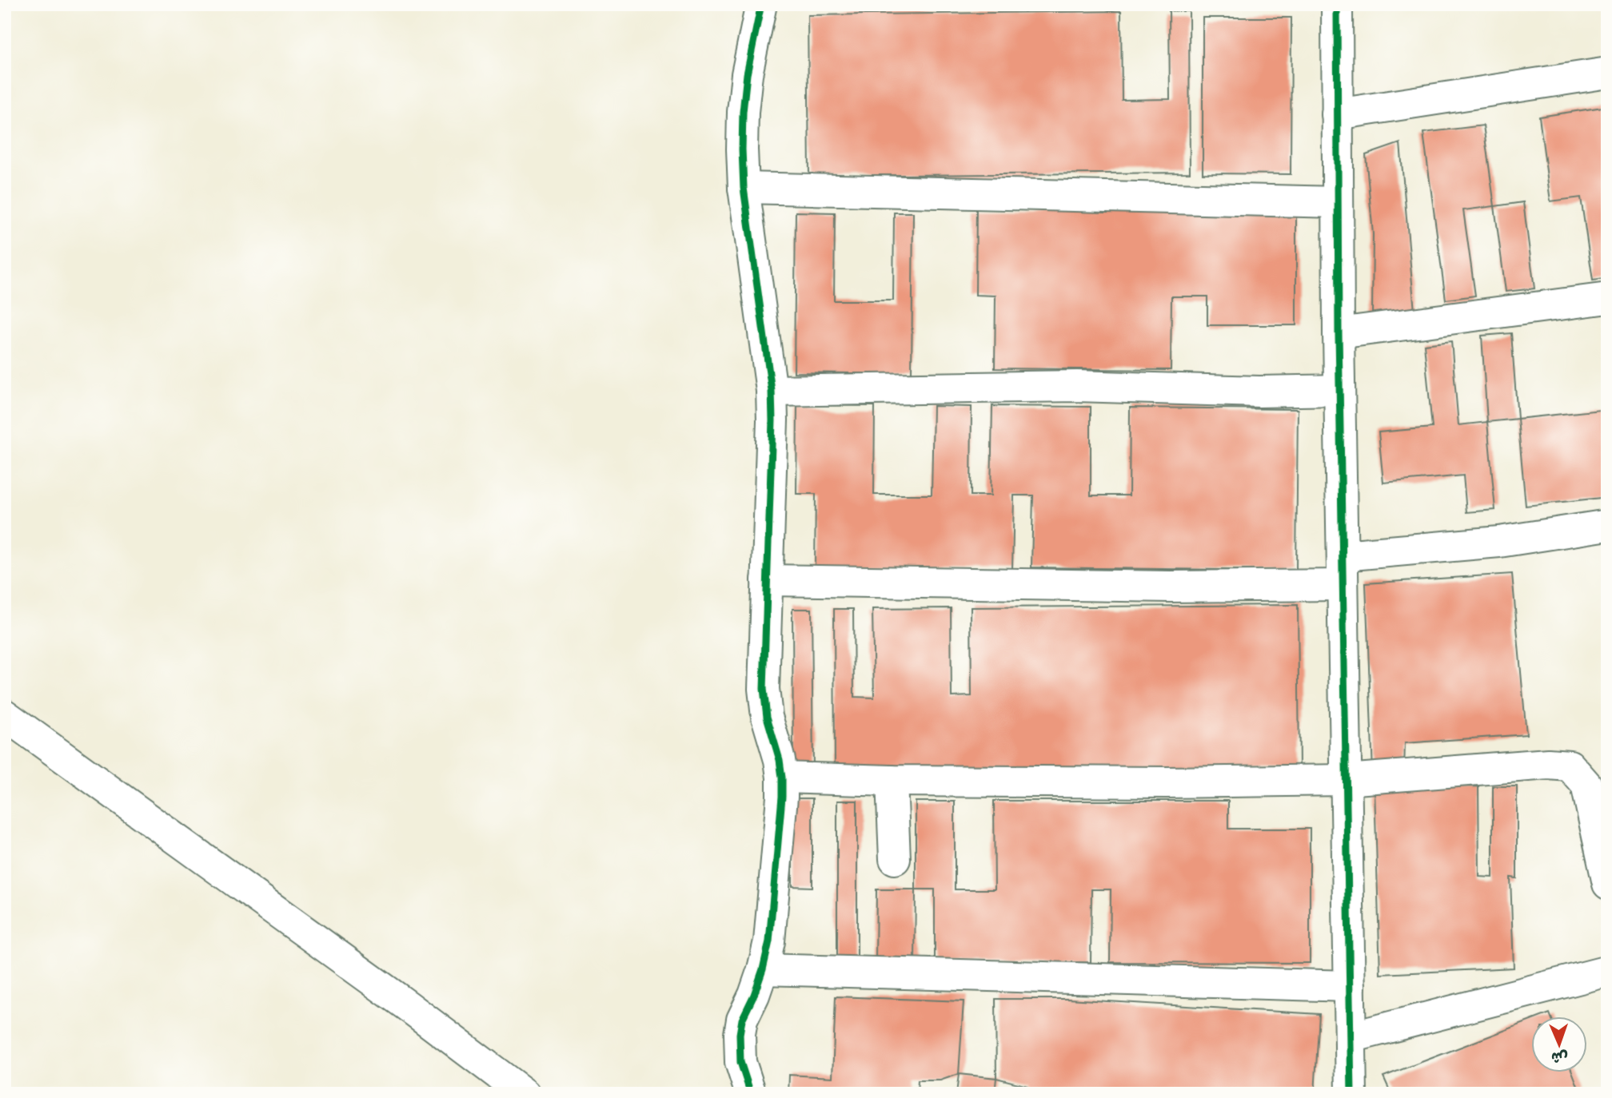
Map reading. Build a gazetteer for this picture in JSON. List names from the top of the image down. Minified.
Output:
{"north":"bottom"}
